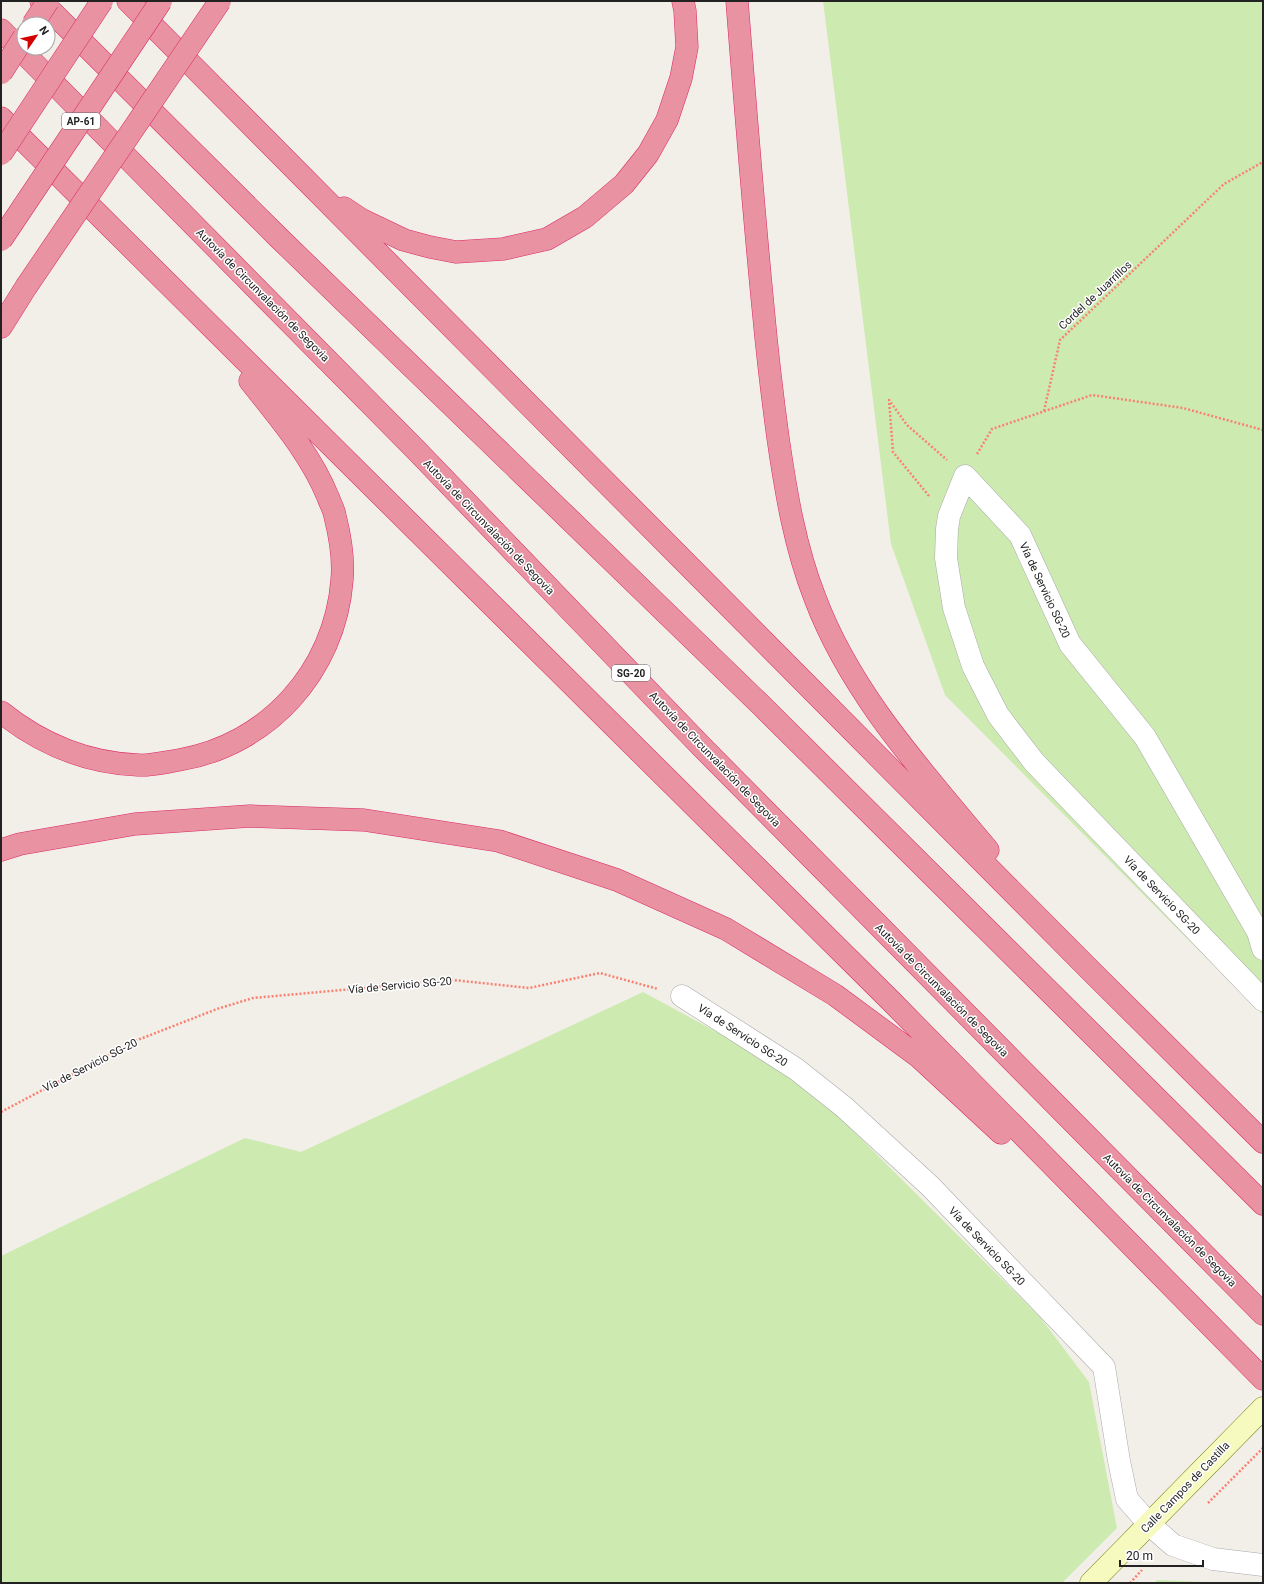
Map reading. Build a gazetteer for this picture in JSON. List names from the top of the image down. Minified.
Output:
{"streets":{"highway":["AP-61","Autovía de Circunvalación de Segovia","SG-20"],"main road":["Calle Campos de Castilla"],"street":["Vía de Servicio SG-20"],"path":["Cordel de Juarrillos"]},"crossings":[["Vía de Servicio SG-20","Calle Campos de Castilla"]],"scale_bar":"20 m","north":"top right"}
